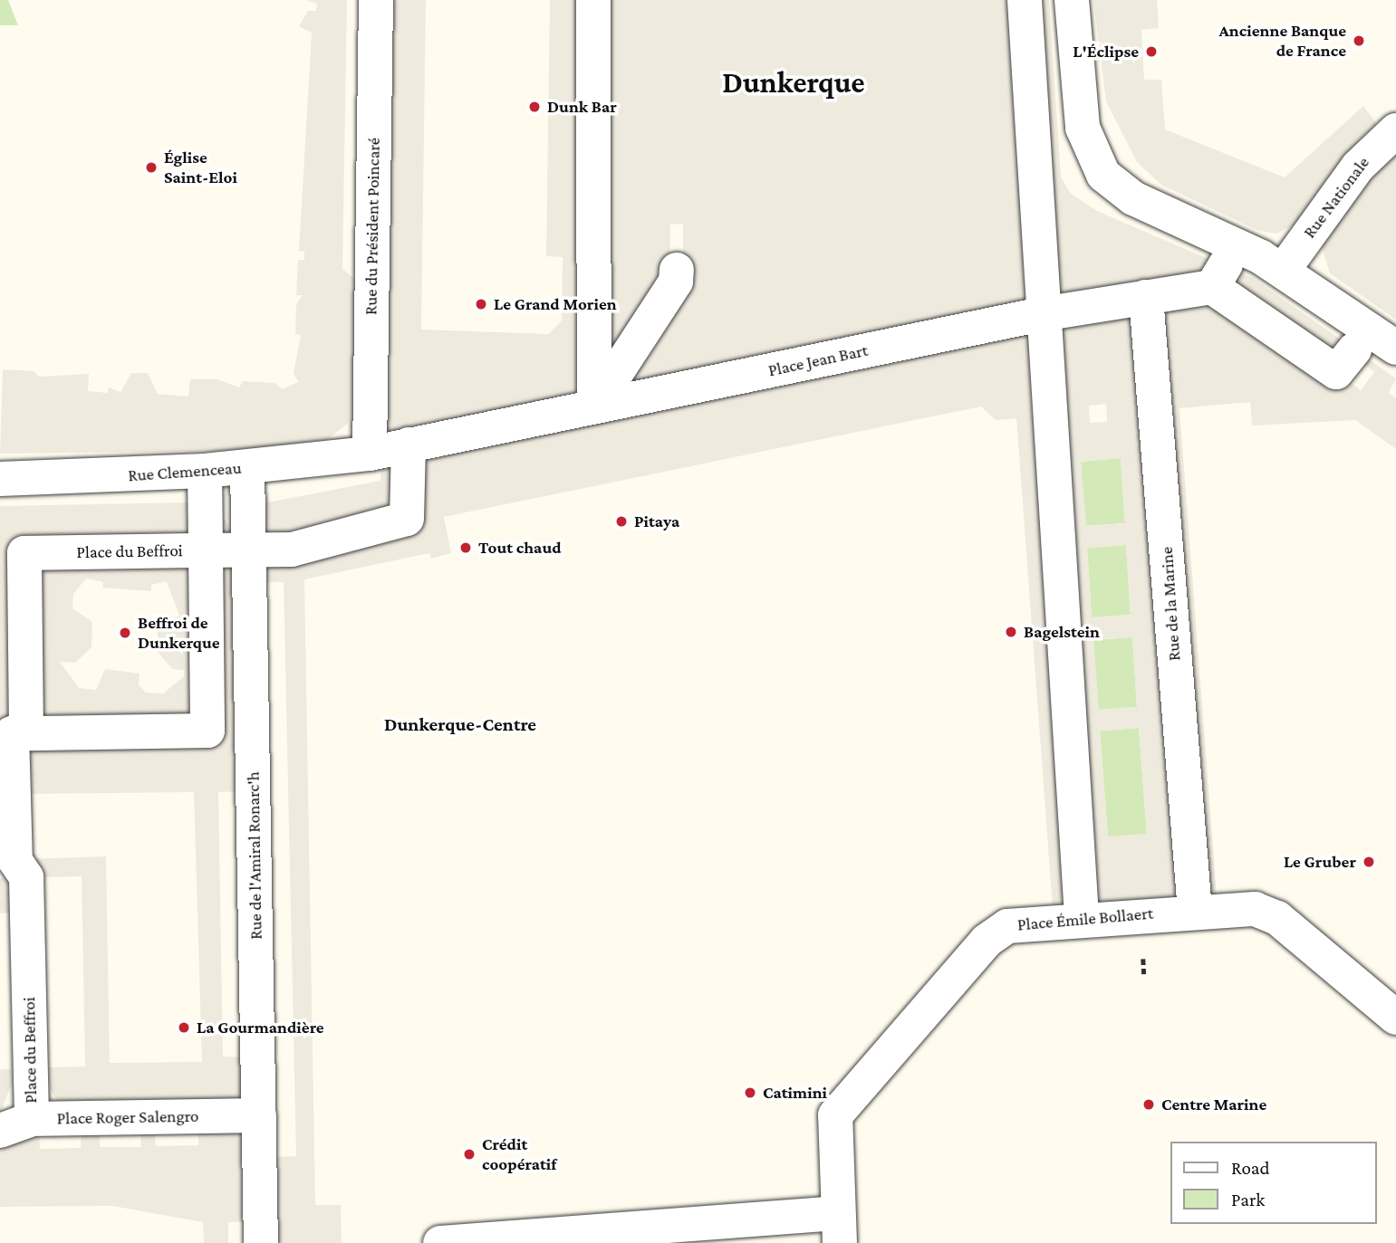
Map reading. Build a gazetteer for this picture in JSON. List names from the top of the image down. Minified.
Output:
{"streets":{"street":["Rue Nationale","Rue du Président Poincaré","Place Jean Bart","Rue Clemenceau","Place du Beffroi","Rue de la Marine","Rue de l'Amiral Ronarc'h","Place Émile Bollaert","Place Roger Salengro"]},"crossings":[["Rue du Président Poincaré","Place Jean Bart"],["Rue du Président Poincaré","Rue Clemenceau"],["Place Jean Bart","Rue Clemenceau"],["Place Jean Bart","Rue de la Marine"],["Rue Clemenceau","Rue de l'Amiral Ronarc'h"],["Place du Beffroi","Place Roger Salengro"],["Rue de la Marine","Place Émile Bollaert"],["Rue de l'Amiral Ronarc'h","Place Roger Salengro"]],"districts":["Dunkerque","Dunkerque-Centre"],"places":["Ancienne Banque de France","L'Éclipse","Dunk Bar","Église Saint-Eloi","Le Grand Morien","Pitaya","Tout chaud","Bagelstein","Beffroi de Dunkerque","Le Gruber","La Gourmandière","Catimini","Centre Marine","Crédit coopératif"],"legend":["Road","Park"]}
